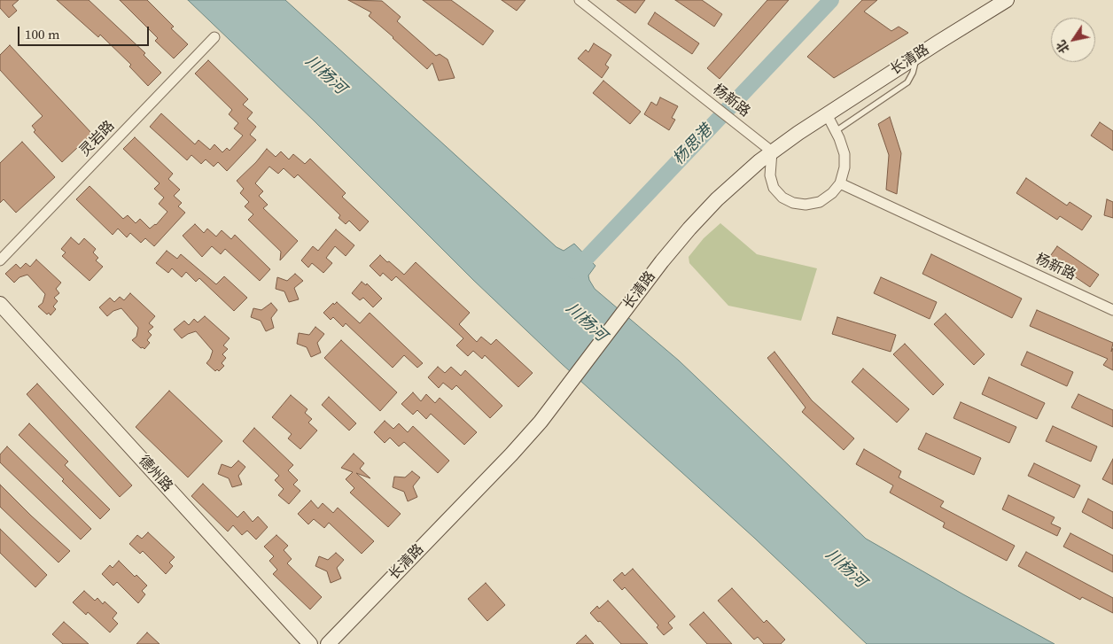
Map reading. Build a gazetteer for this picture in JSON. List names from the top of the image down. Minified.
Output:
{"streets":{"main road":["长清路","德州路"],"street":["杨新路","灵岩路"]},"crossings":[["长清路","杨新路"]],"water":["川杨河","杨思港"],"scale_bar":"100 m","north":"bottom left"}
